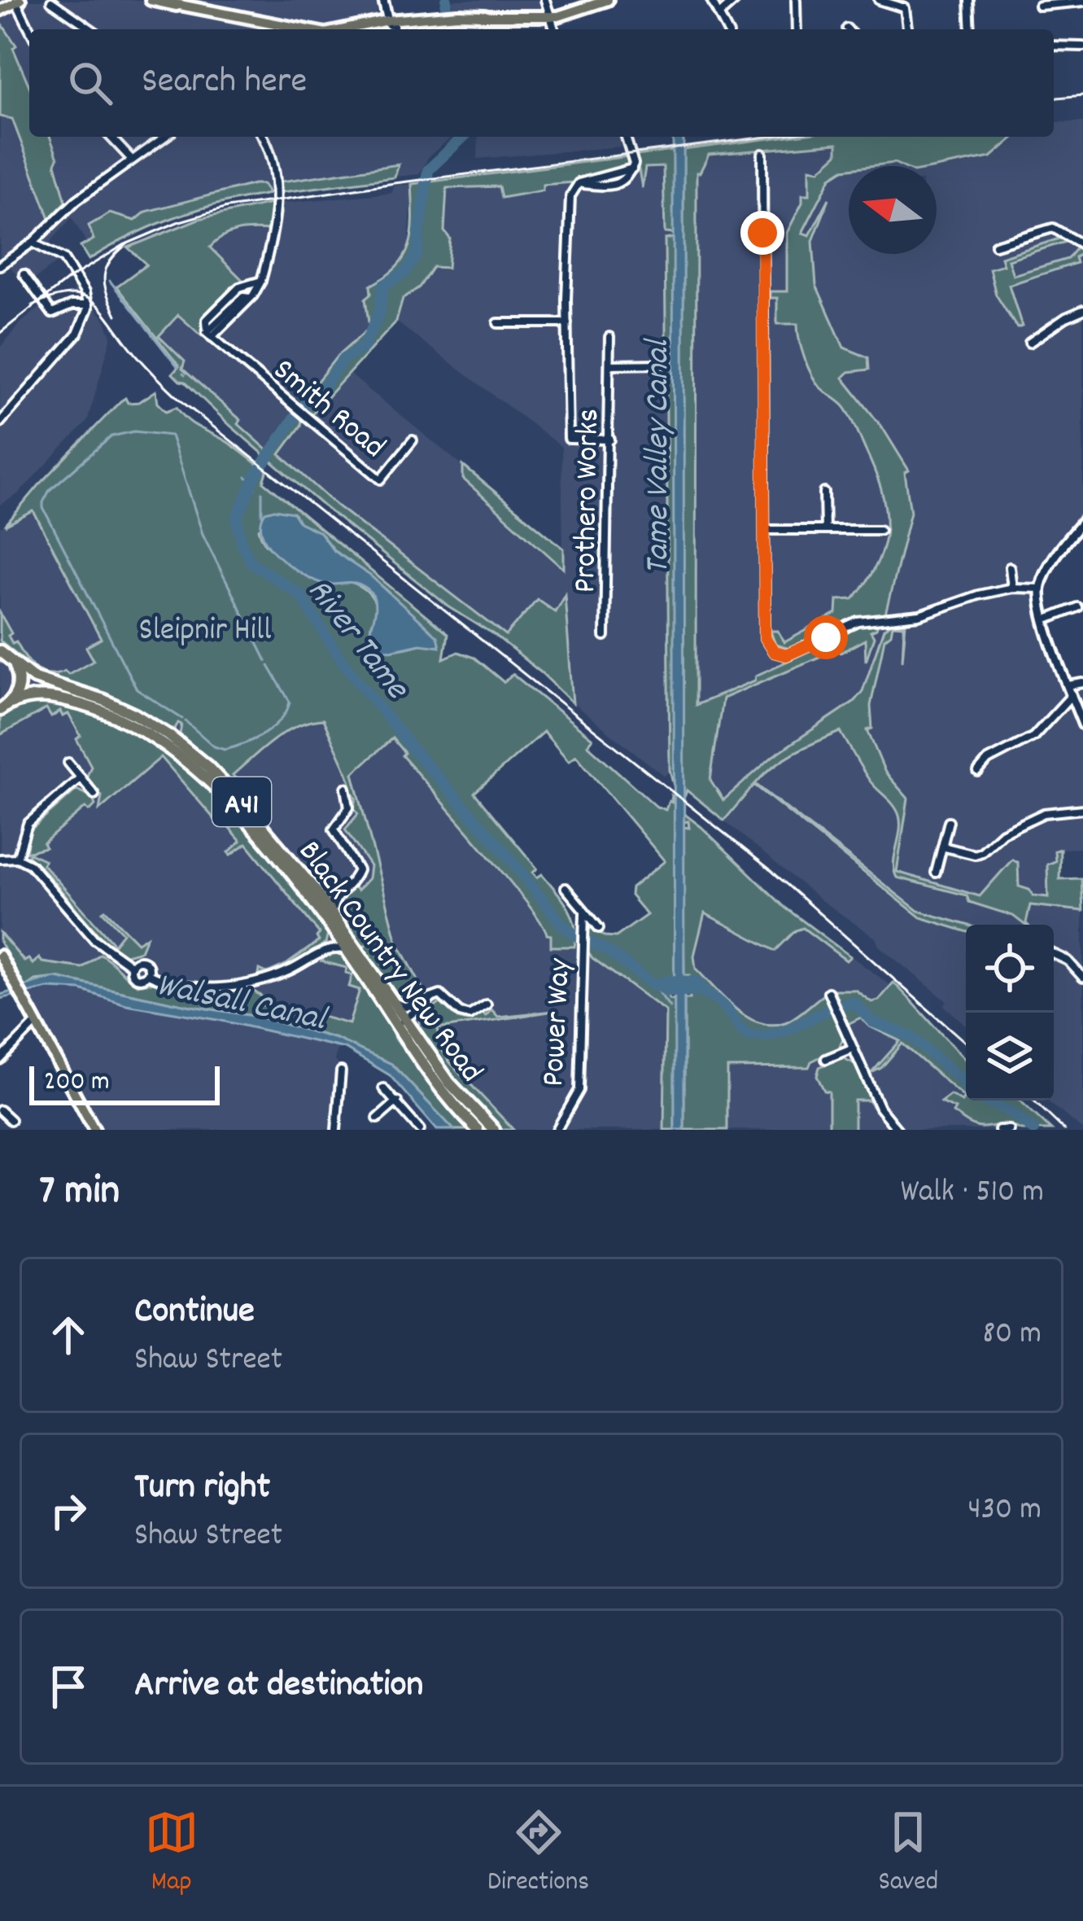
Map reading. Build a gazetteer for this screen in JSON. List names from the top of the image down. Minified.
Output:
{"streets":{"highway":["A41","Black Country New Road"],"street":["Smith Road","Prothero Works","Power Way"]},"crossings":[["A41","Black Country New Road"]],"water":["Tame Valley Canal","River Tame","Walsall Canal"],"parks":["Sleipnir Hill"],"scale_bar":"200 m","north":"left","page":{"search":"Search here","scale":"200 m","heading":["7 min","Walk · 510 m"],"list":[["Continue","Shaw Street","80 m"],["Turn right","Shaw Street","430 m"],"Arrive at destination"],"nav":["Map","Directions","Saved"]}}
